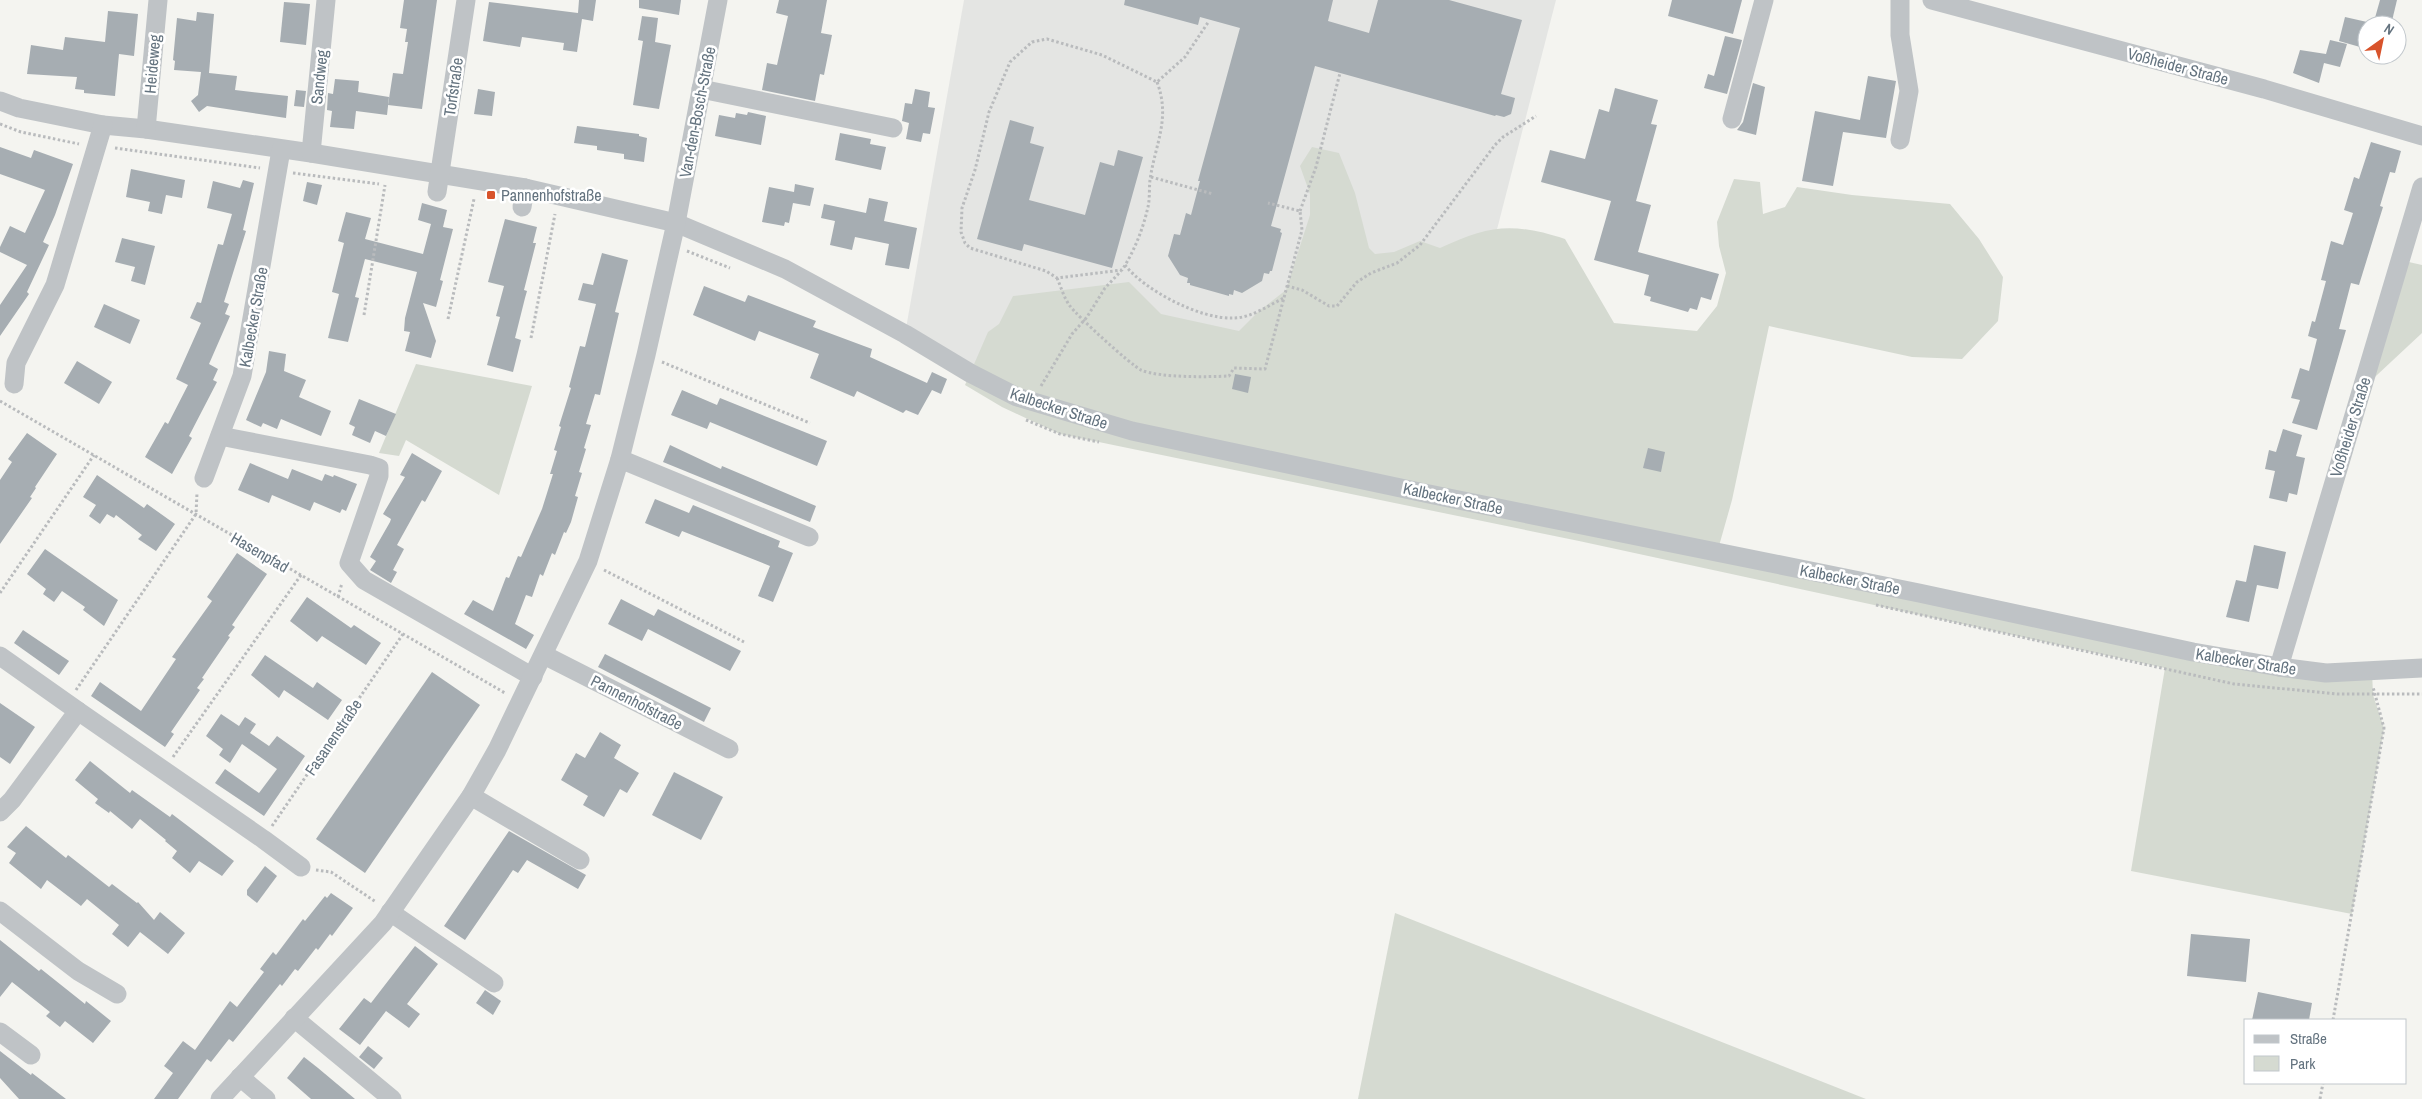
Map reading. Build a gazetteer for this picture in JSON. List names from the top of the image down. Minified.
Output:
{"streets":{"street":["Heideweg","Voßheider Straße","Sandweg","Torfstraße","Van-den-Bosch-Straße","Kalbecker Straße","Pannenhofstraße"],"path":["Hasenpfad","Fasanenstraße"]},"crossings":[["Heideweg","Kalbecker Straße"],["Voßheider Straße","Kalbecker Straße"],["Sandweg","Kalbecker Straße"],["Torfstraße","Kalbecker Straße"],["Van-den-Bosch-Straße","Kalbecker Straße"],["Hasenpfad","Fasanenstraße"]],"places":{"transit":["Pannenhofstraße"]},"legend":["Straße","Park"],"north":"top right"}
